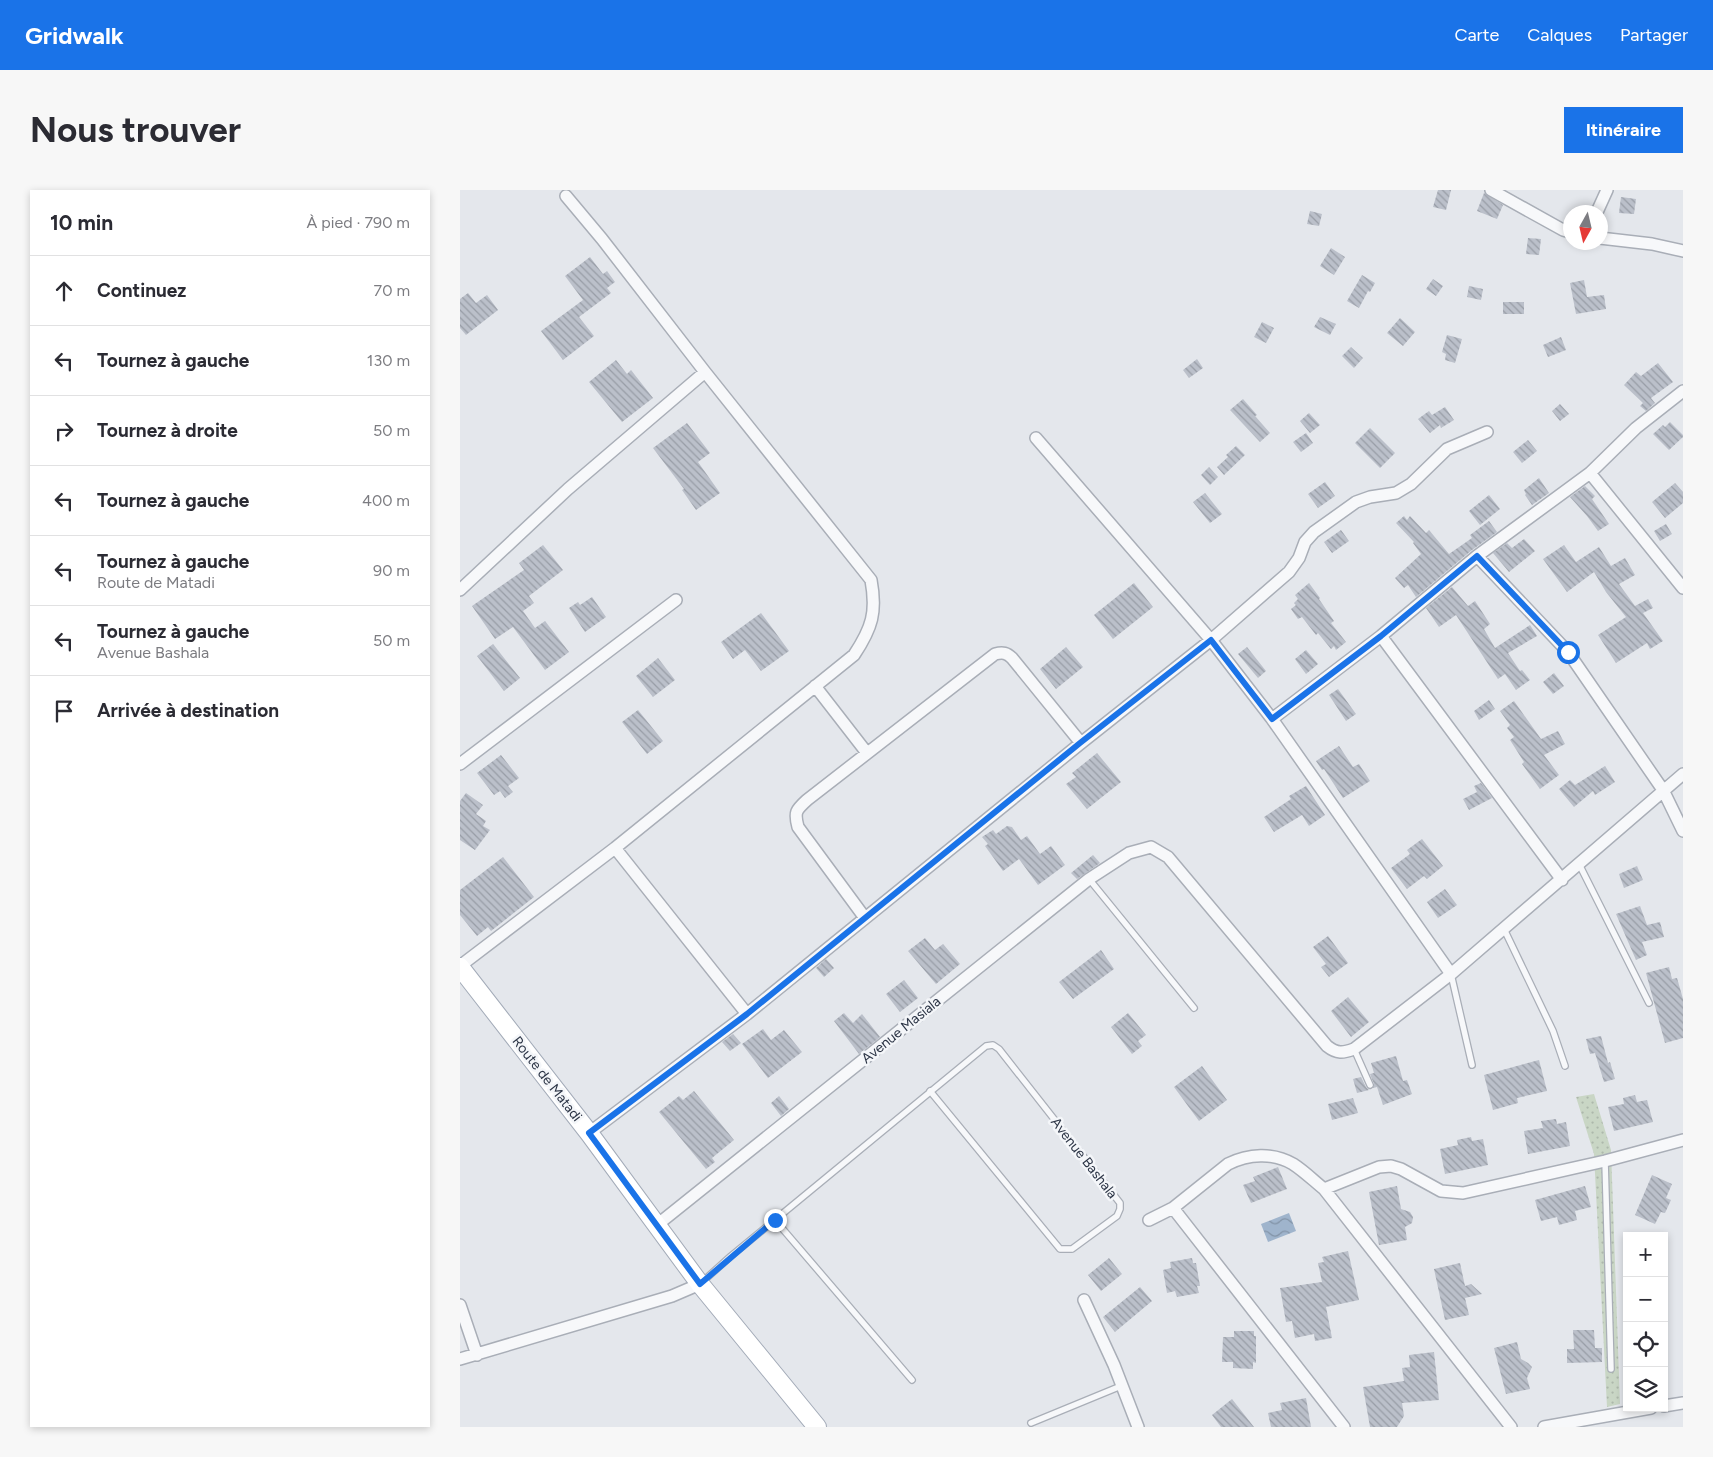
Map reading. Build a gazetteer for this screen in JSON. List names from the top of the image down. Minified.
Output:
{"streets":{"main road":["Route de Matadi"],"street":["Avenue Masiala"],"lane":["Avenue Bashala"]},"crossings":[["Avenue Masiala","Route de Matadi"],["Route de Matadi","Avenue Bashala"]],"north":"bottom","page":{"header":"Gridwalk","nav":["Carte","Calques","Partager"],"buttons":"Itinéraire","title":"Nous trouver","heading":["10 min","À pied · 790 m"],"list":[["Continuez","70 m"],["Tournez à gauche","130 m"],["Tournez à droite","50 m"],["Tournez à gauche","400 m"],["Tournez à gauche","Route de Matadi","90 m"],["Tournez à gauche","Avenue Bashala","50 m"],"Arrivée à destination"],"map_buttons":["+","−"]}}
